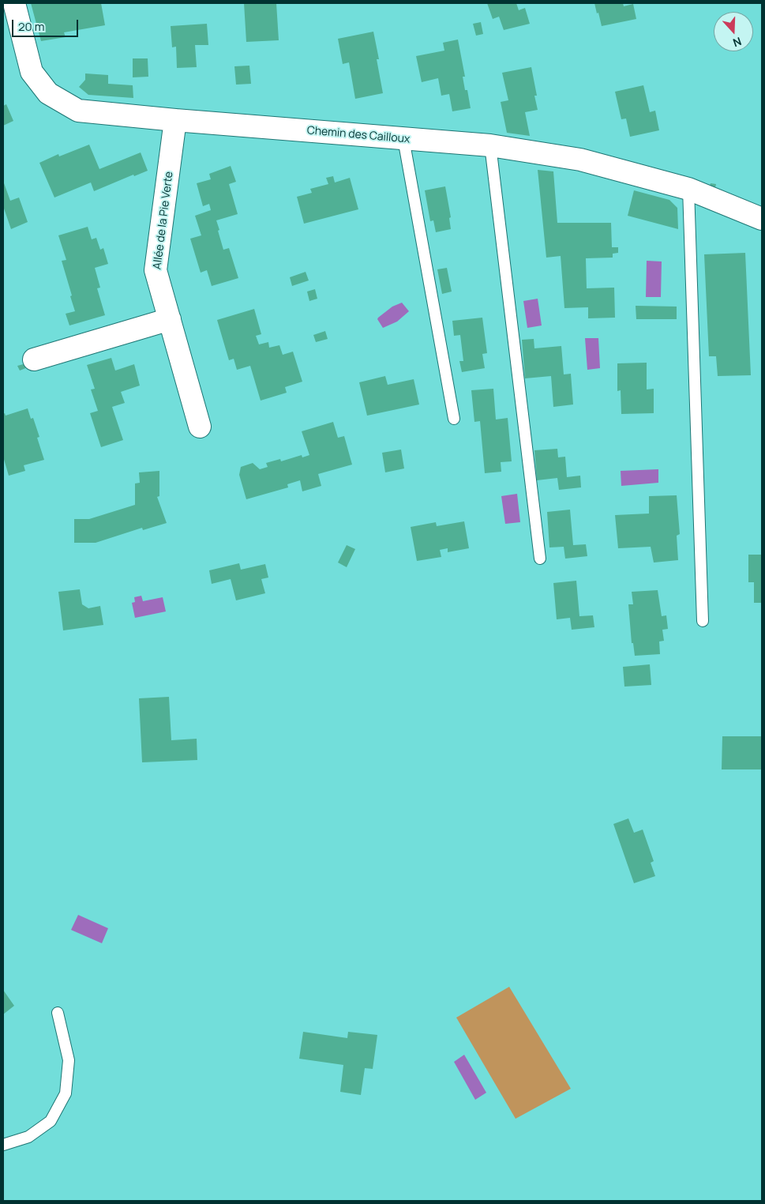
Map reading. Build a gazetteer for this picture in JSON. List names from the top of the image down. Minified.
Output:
{"streets":{"street":["Chemin des Cailloux","Allée de la Pie Verte"]},"crossings":[["Chemin des Cailloux","Allée de la Pie Verte"]],"scale_bar":"20 m","north":"bottom"}
